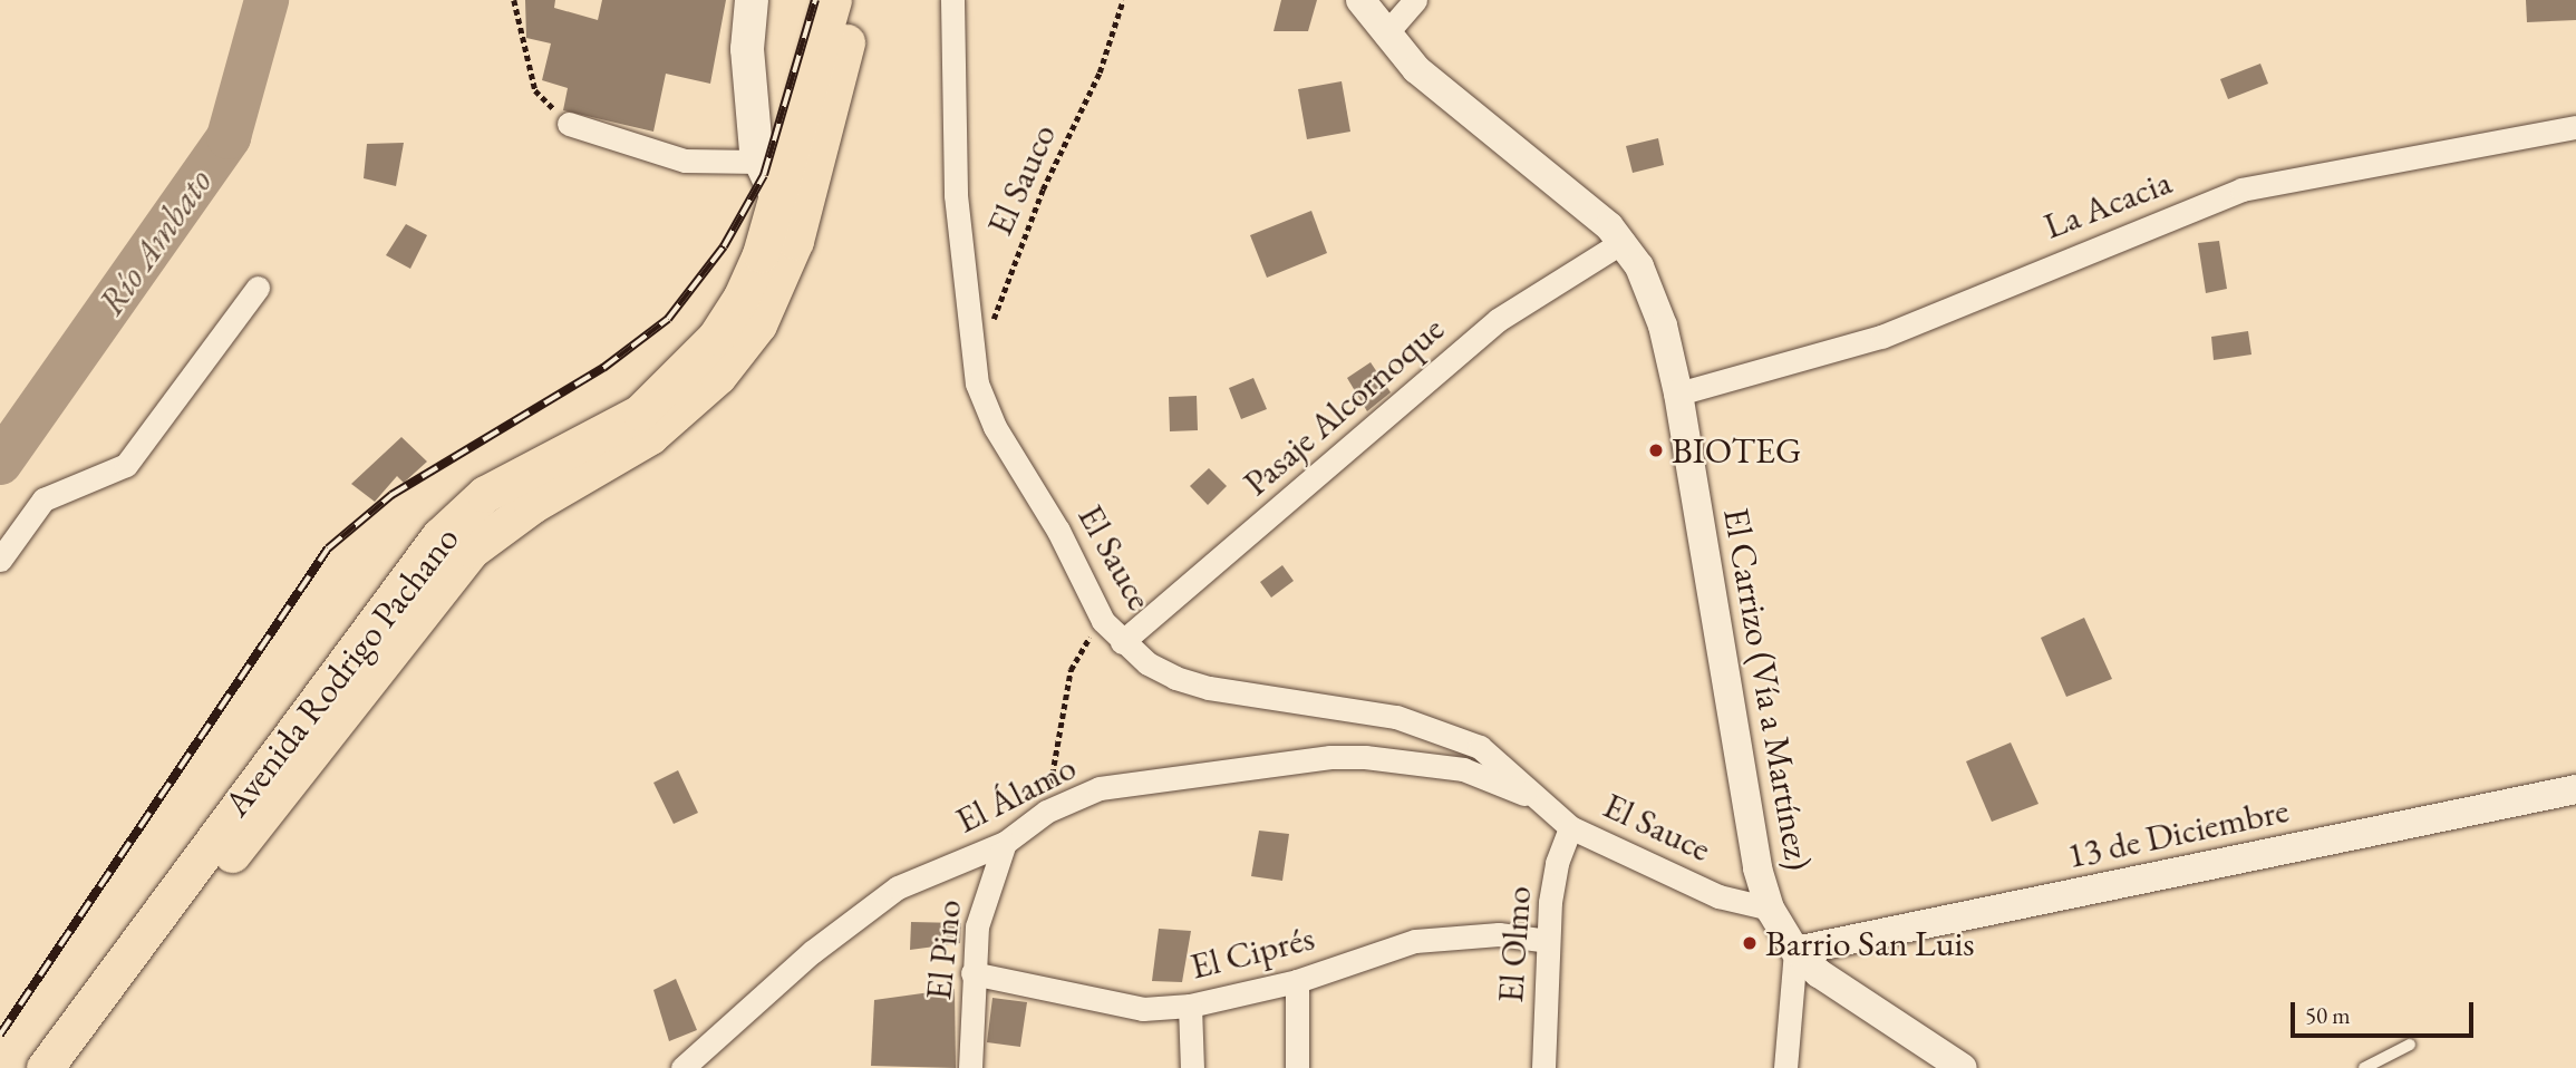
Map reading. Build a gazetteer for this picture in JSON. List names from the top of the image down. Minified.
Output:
{"streets":{"main road":["Avenida Rodrigo Pachano"],"street":["La Acacia","Pasaje Alcornoque","El Sauce","El Carrizo (Vía a Martínez)","El Álamo","13 de Diciembre","El Olmo","El Pino","El Ciprés"],"path":["El Sauco"]},"crossings":[["La Acacia","El Carrizo (Vía a Martínez)"],["Pasaje Alcornoque","El Sauce"],["Pasaje Alcornoque","El Carrizo (Vía a Martínez)"],["El Sauce","El Carrizo (Vía a Martínez)"],["El Sauce","El Álamo"],["El Sauce","El Olmo"],["El Carrizo (Vía a Martínez)","13 de Diciembre"],["El Álamo","El Pino"],["El Olmo","El Ciprés"],["El Pino","El Ciprés"]],"water":["Río Ambato"],"places":["BIOTEG","Barrio San Luis"],"scale_bar":"50 m"}
